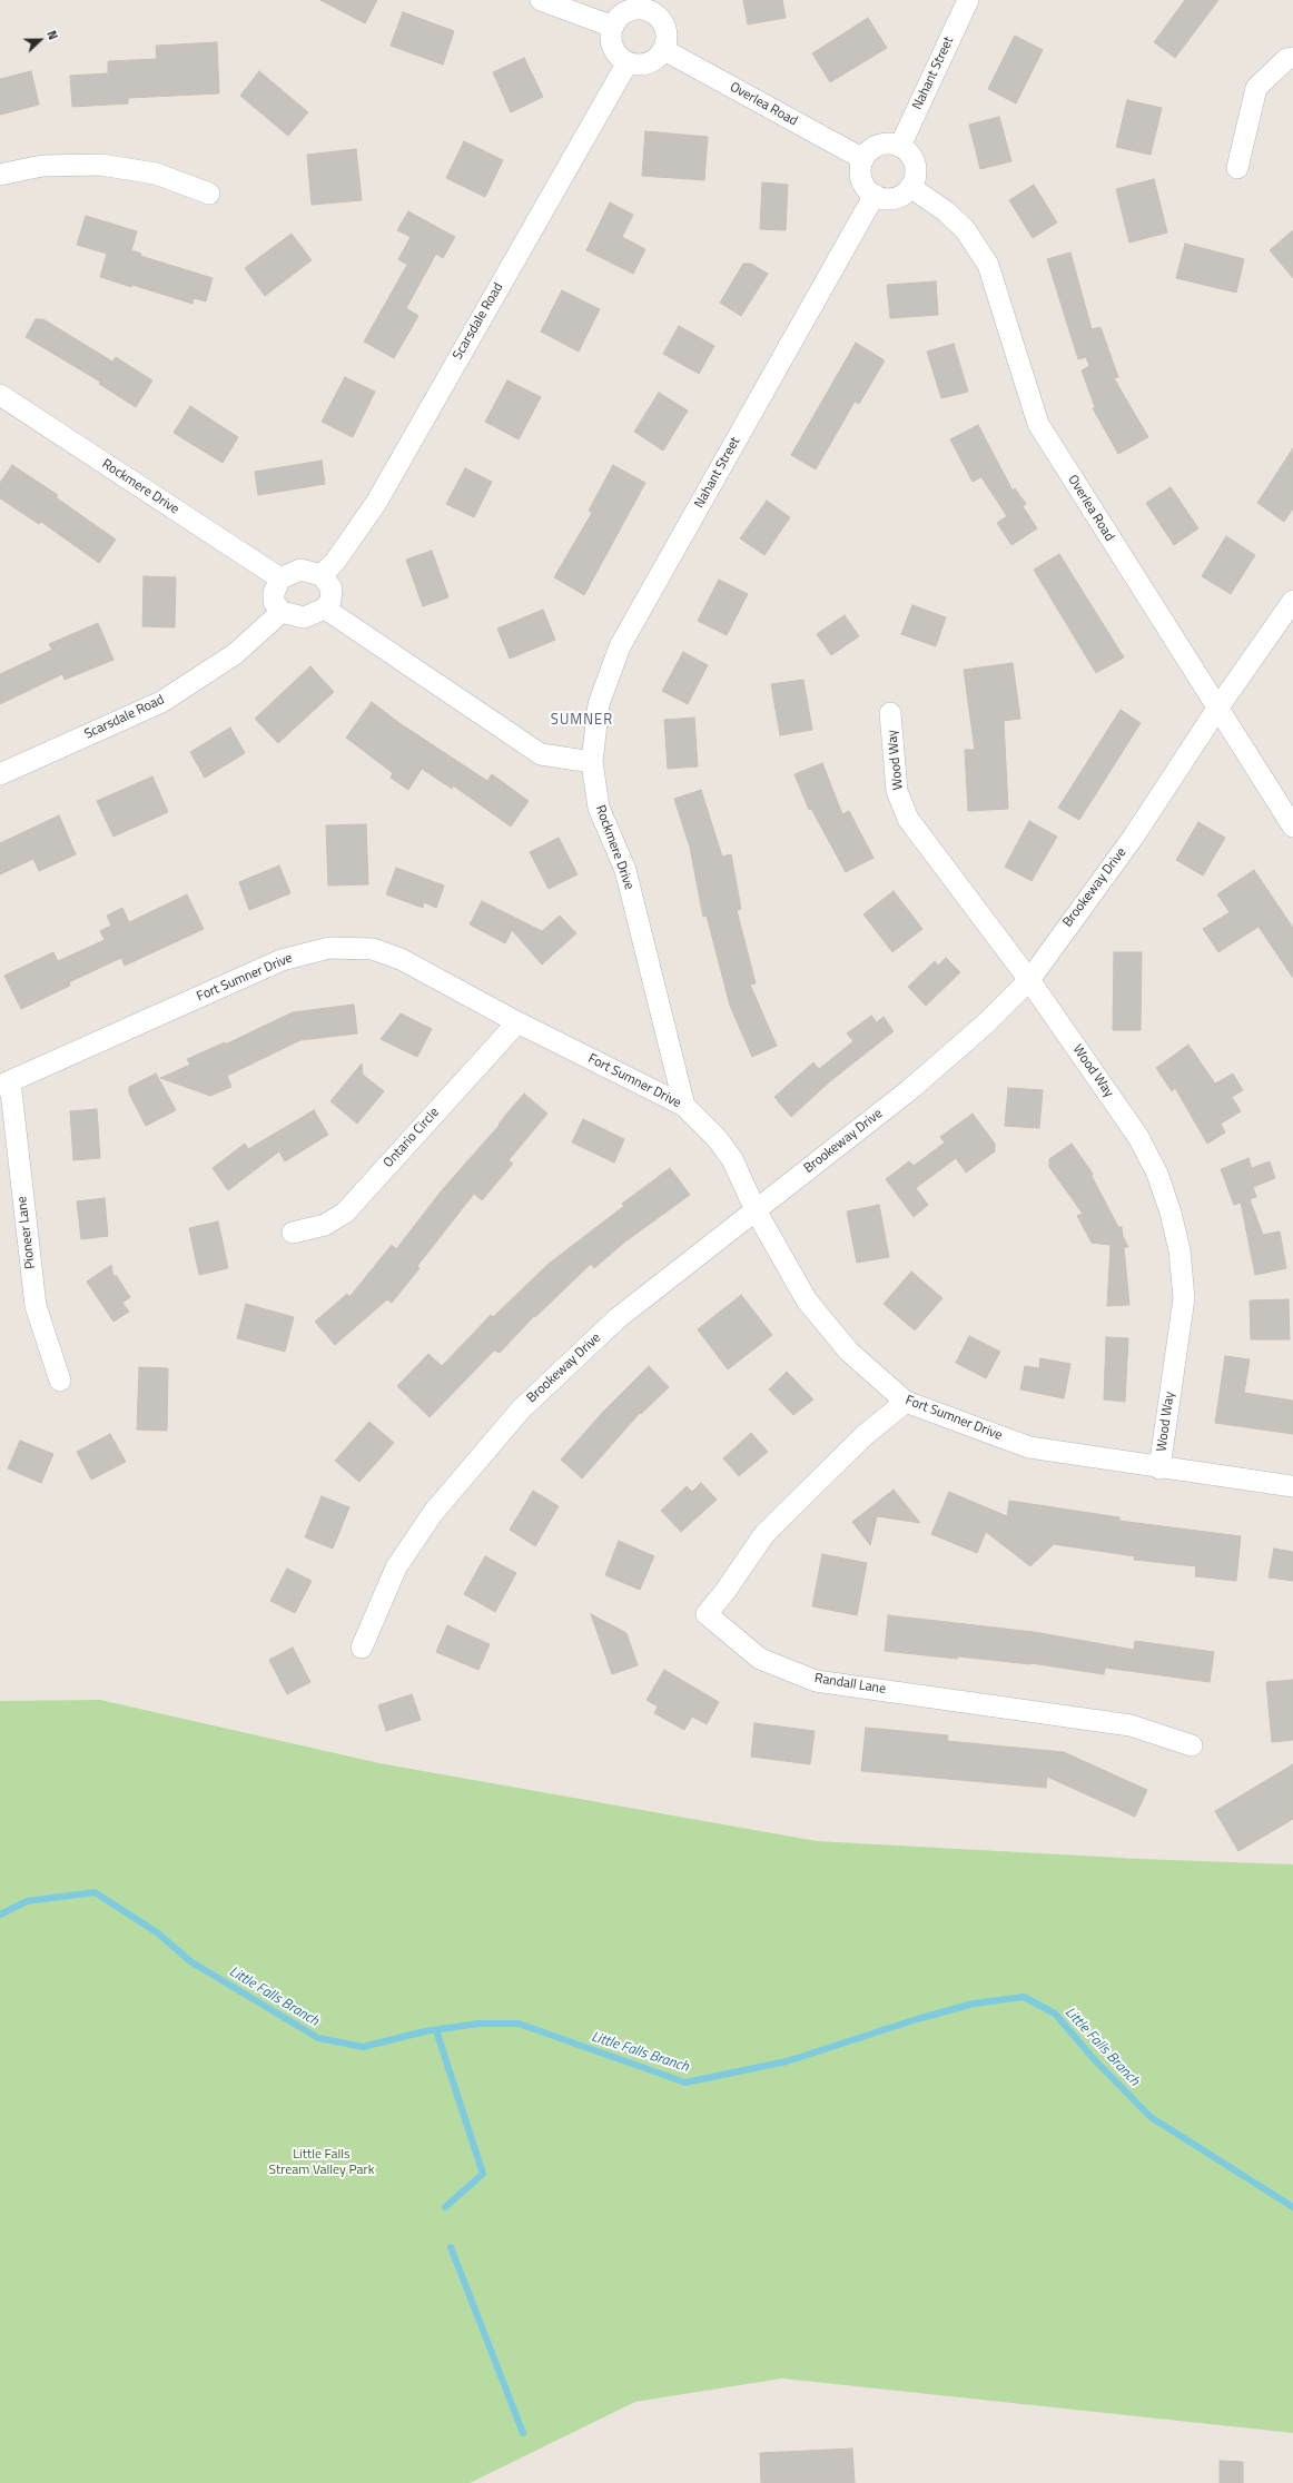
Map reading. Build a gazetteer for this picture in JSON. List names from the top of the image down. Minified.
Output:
{"streets":{"street":["Nahant Street","Overlea Road","Scarsdale Road","Rockmere Drive","Wood Way","Brookeway Drive","Fort Sumner Drive","Ontario Circle","Pioneer Lane","Randall Lane"]},"crossings":[["Nahant Street","Overlea Road"],["Nahant Street","Rockmere Drive"],["Overlea Road","Scarsdale Road"],["Overlea Road","Brookeway Drive"],["Scarsdale Road","Rockmere Drive"],["Rockmere Drive","Fort Sumner Drive"],["Wood Way","Brookeway Drive"],["Wood Way","Fort Sumner Drive"],["Brookeway Drive","Fort Sumner Drive"],["Fort Sumner Drive","Ontario Circle"],["Fort Sumner Drive","Pioneer Lane"],["Fort Sumner Drive","Randall Lane"]],"districts":["SUMNER"],"water":["Little Falls Branch"],"parks":["Little Falls Stream Valley Park"],"north":"right"}
